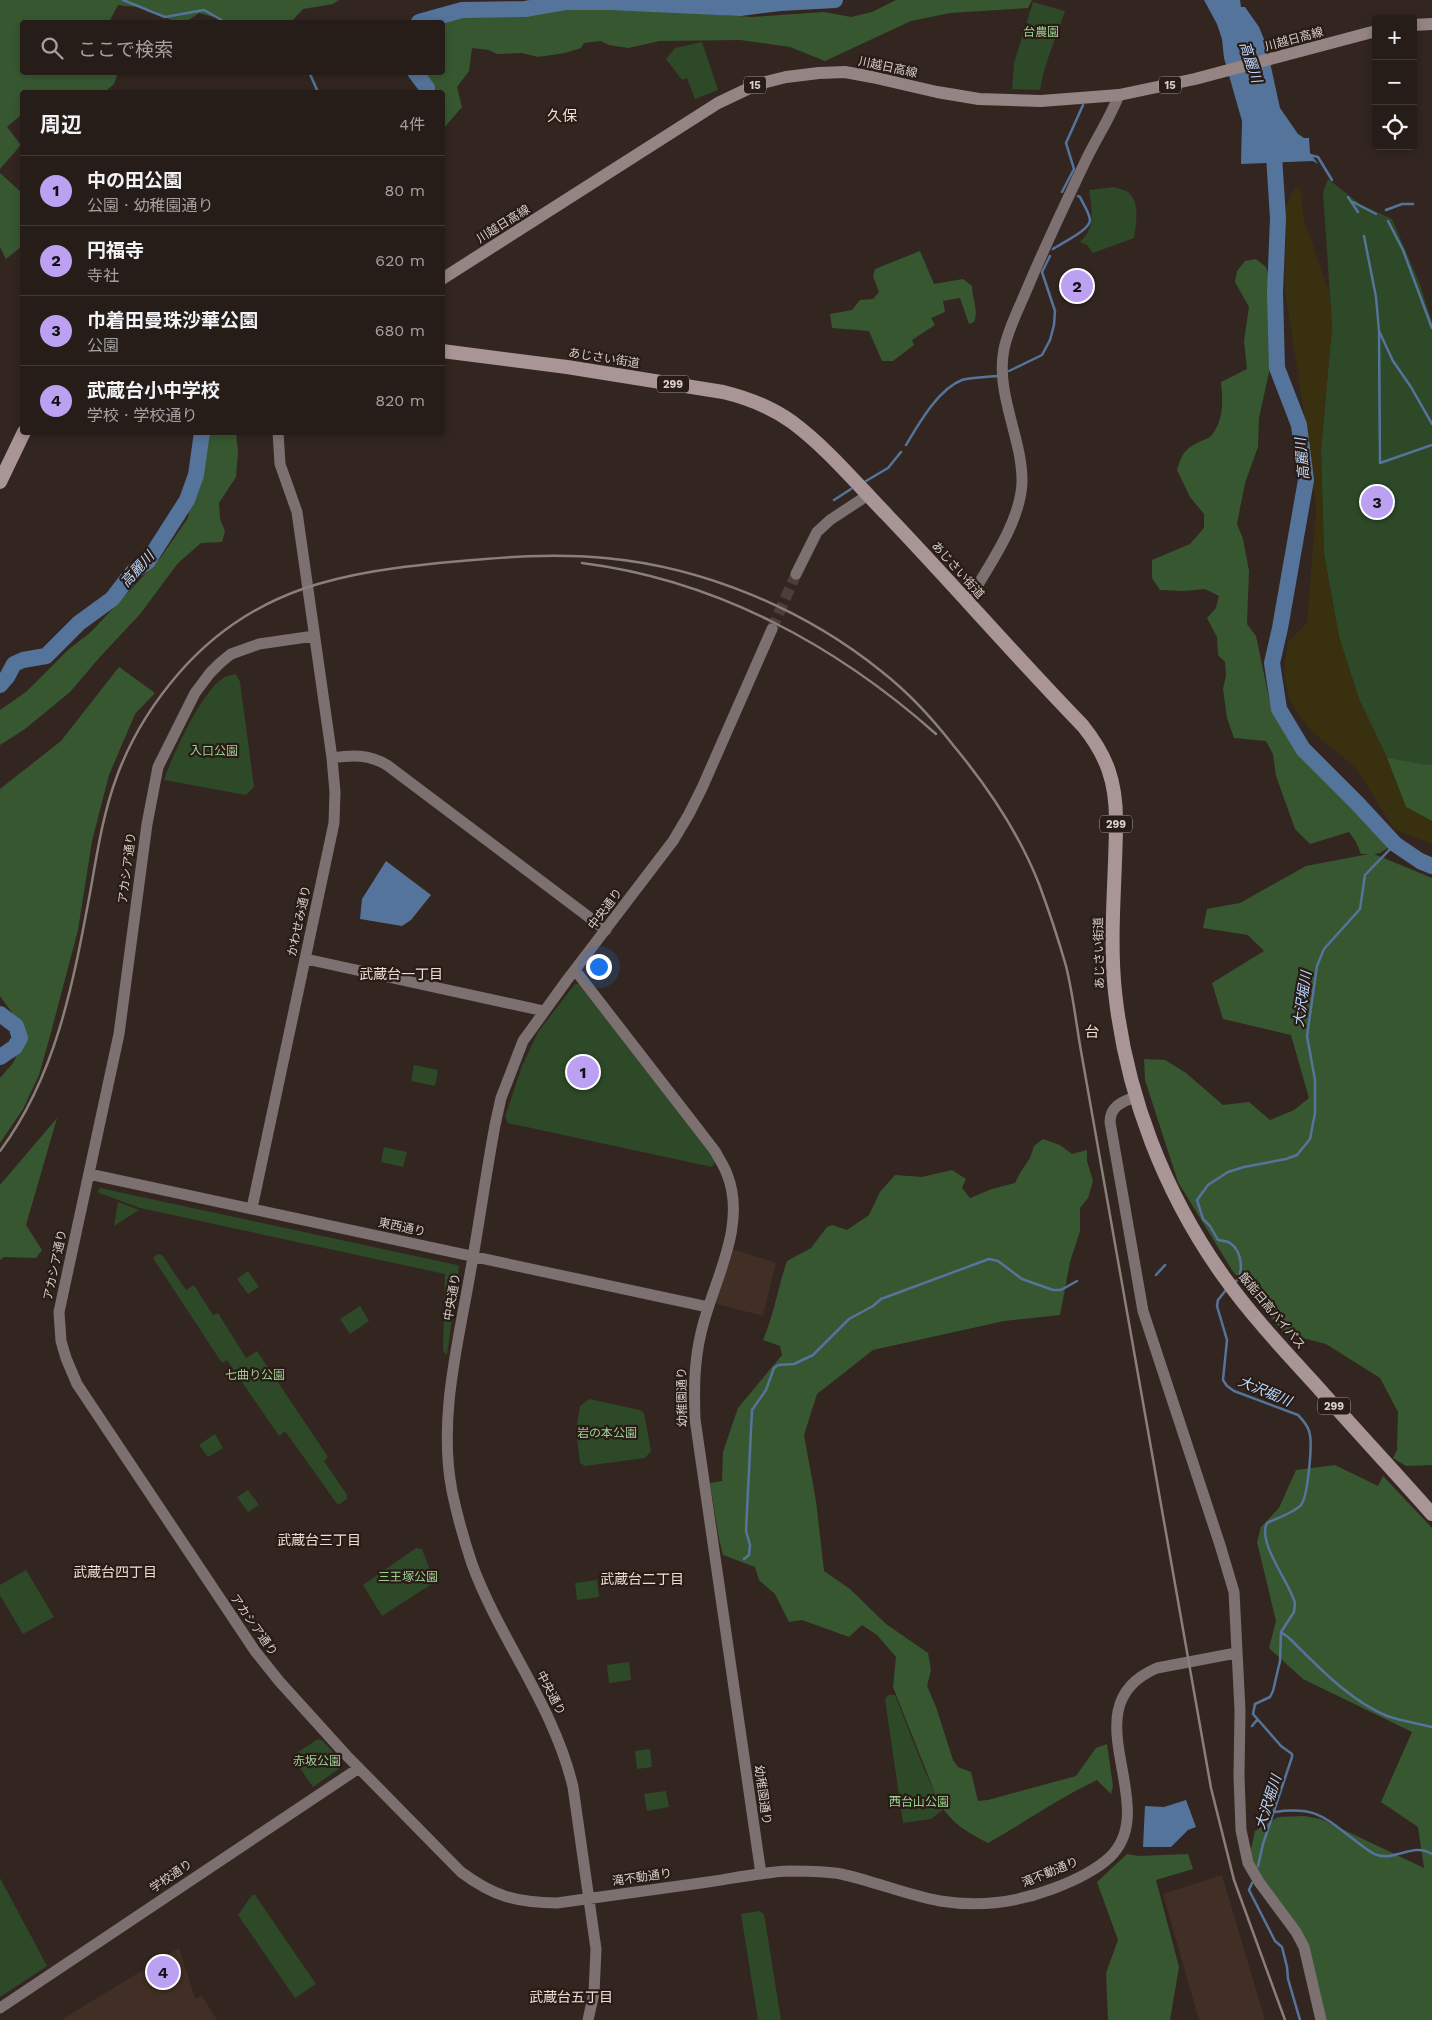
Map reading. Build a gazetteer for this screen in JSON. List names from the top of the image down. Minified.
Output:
{"streets":{"highway":["あじさい街道","299","飯能日高バイパス"],"main road":["川越日高線","15"],"street":["アカシア通り","中央通り","かわせみ通り","東西通り","幼稚園通り","滝不動通り","学校通り"]},"crossings":[["あじさい街道","飯能日高バイパス"],["アカシア通り","中央通り"],["アカシア通り","かわせみ通り"],["アカシア通り","東西通り"],["アカシア通り","滝不動通り"],["アカシア通り","学校通り"],["中央通り","東西通り"],["中央通り","幼稚園通り"],["中央通り","滝不動通り"],["かわせみ通り","東西通り"],["東西通り","幼稚園通り"],["幼稚園通り","滝不動通り"]],"districts":["久保","武蔵台一丁目","台","武蔵台三丁目","武蔵台四丁目","武蔵台二丁目","武蔵台五丁目"],"water":["高麗川","大沢堀川"],"parks":["台農園","入口公園","七曲り公園","岩の本公園","三王塚公園","赤坂公園","西台山公園"],"page":{"map_buttons":["+","−"],"search":"ここで検索","heading":["周辺","4件"],"list":[{"mark":"1","name":"中の田公園","note":"公園 · 幼稚園通り","value":"80 m"},{"mark":"2","name":"円福寺","note":"寺社","value":"620 m"},{"mark":"3","name":"巾着田曼珠沙華公園","note":"公園","value":"680 m"},{"mark":"4","name":"武蔵台小中学校","note":"学校 · 学校通り","value":"820 m"}],"pins":["2","3","1","4"]}}
